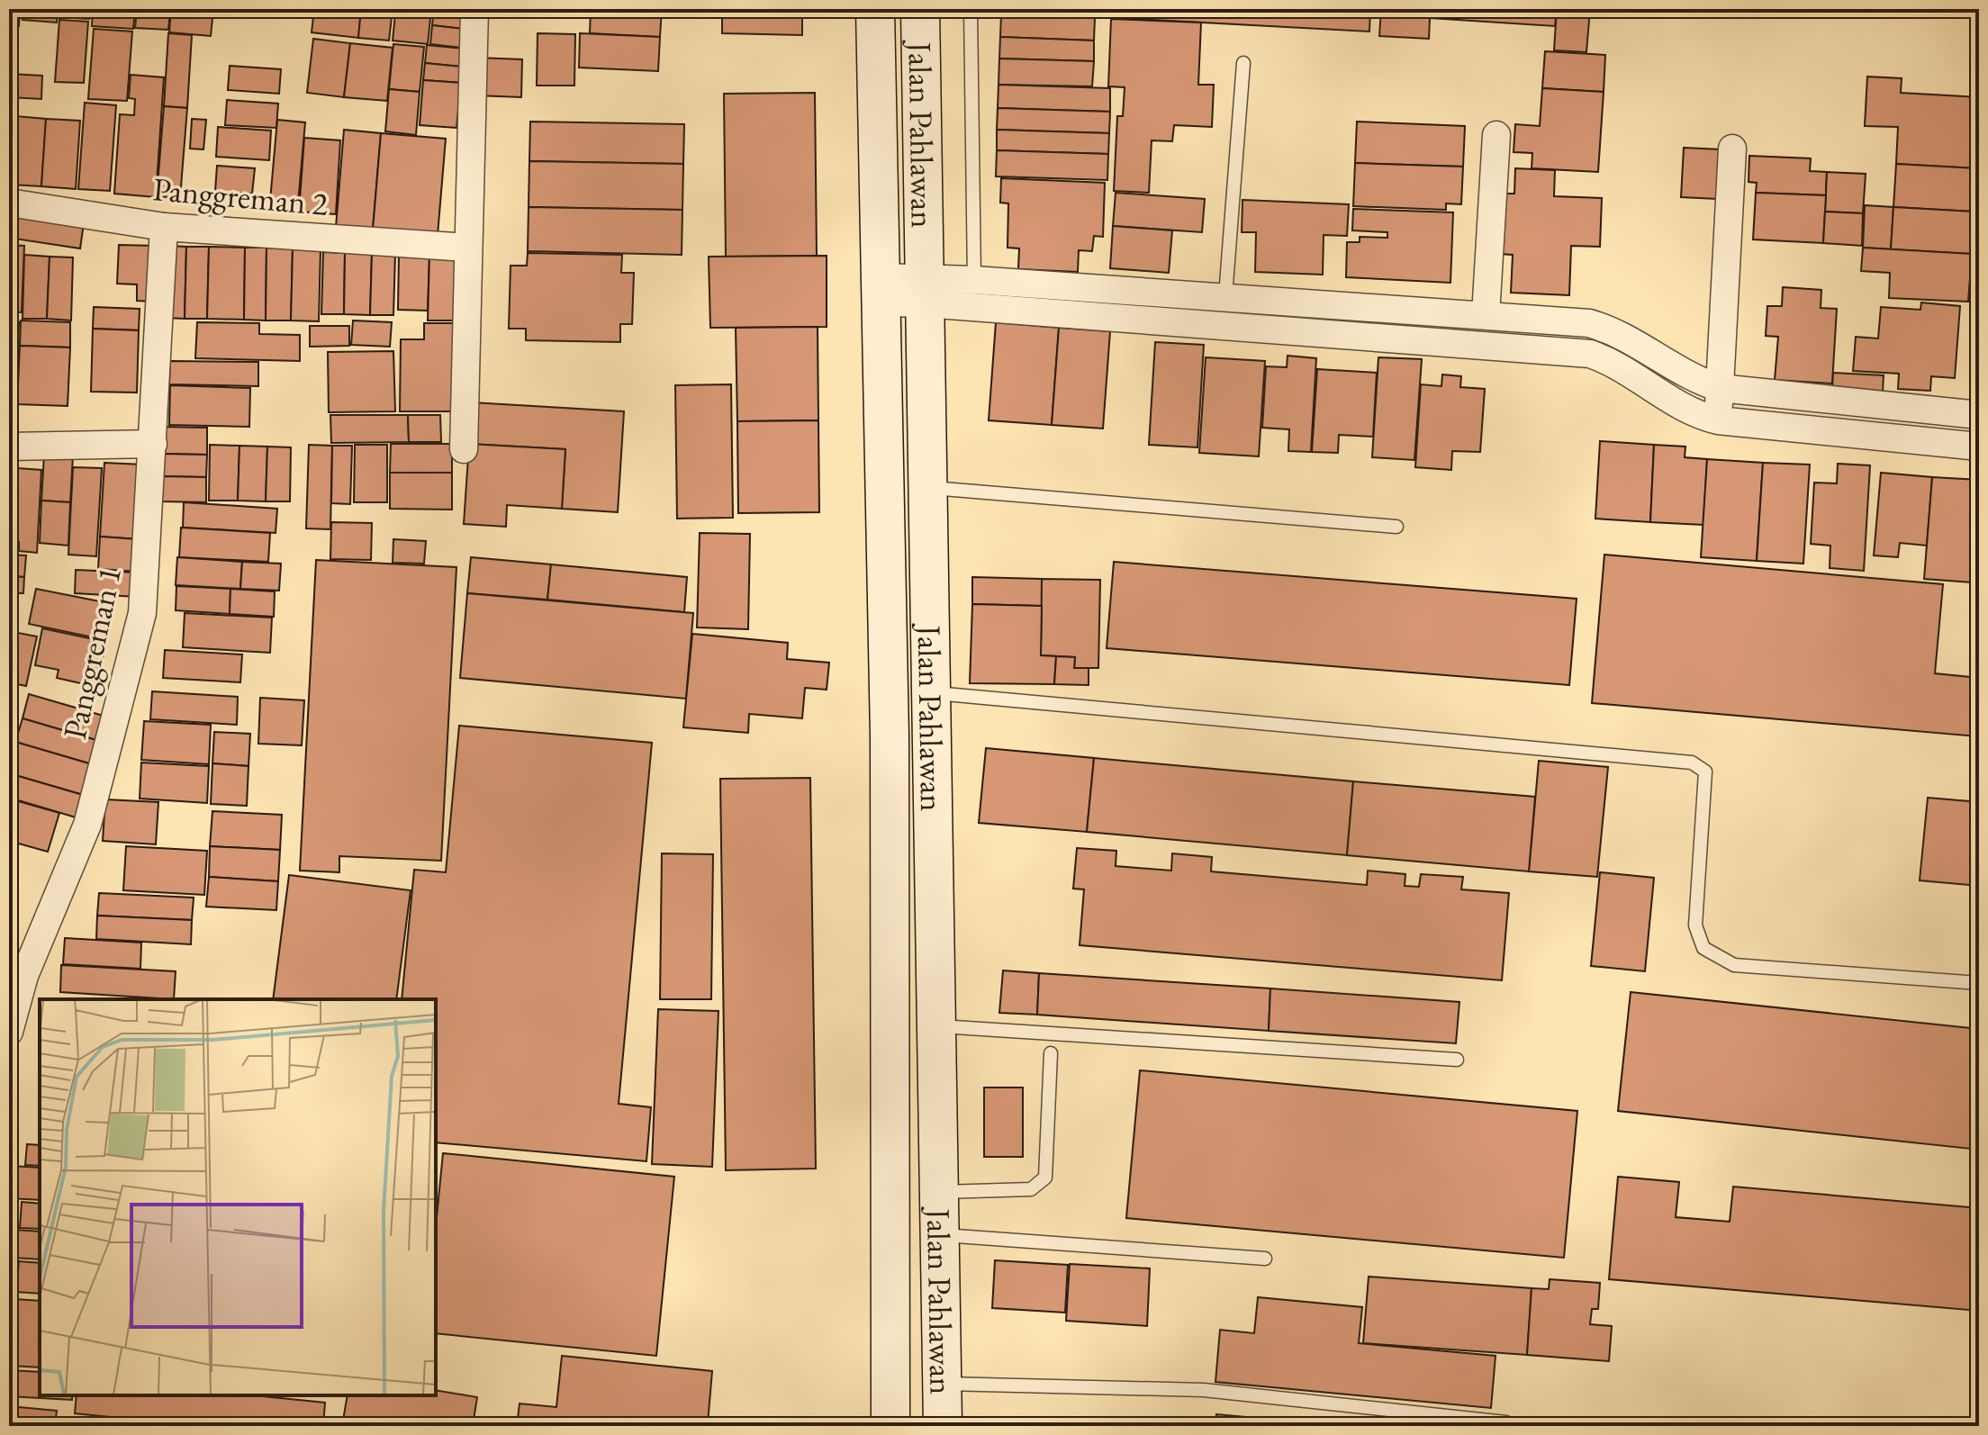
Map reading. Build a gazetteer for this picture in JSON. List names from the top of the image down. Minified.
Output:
{"streets":{"main road":["Jalan Pahlawan"],"street":["Panggreman 2","Panggreman 1"]},"crossings":[["Panggreman 2","Panggreman 1"]]}
